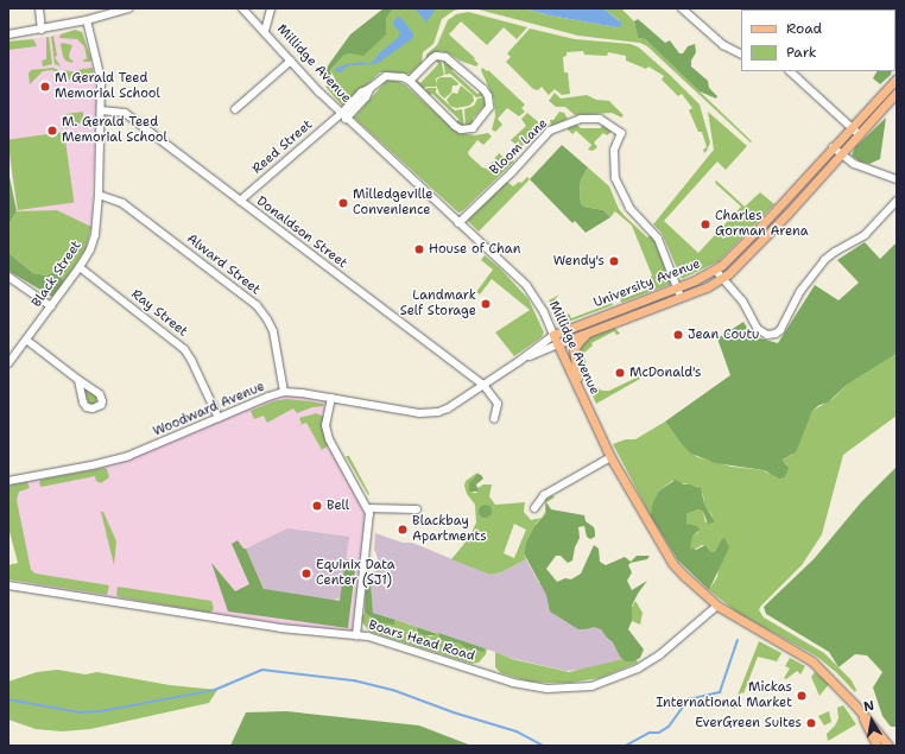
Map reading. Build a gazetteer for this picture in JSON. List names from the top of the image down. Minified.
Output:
{"streets":{"main road":["Millidge Avenue","University Avenue"],"street":["Reed Street","Bloom Lane","Donaldson Street","Alward Street","Black Street","Ray Street","Woodward Avenue","Boars Head Road"]},"crossings":[["Millidge Avenue","Reed Street"],["Millidge Avenue","Bloom Lane"],["Millidge Avenue","University Avenue"],["Millidge Avenue","Woodward Avenue"],["Millidge Avenue","Boars Head Road"],["Reed Street","Donaldson Street"],["Bloom Lane","University Avenue"],["Donaldson Street","Black Street"],["Donaldson Street","Woodward Avenue"],["Alward Street","Black Street"],["Alward Street","Woodward Avenue"],["Black Street","Ray Street"],["University Avenue","Woodward Avenue"],["Ray Street","Woodward Avenue"]],"places":["M Gerald Teed Memorial School","M. Gerald Teed Memorial School","Milledgeville Convenience","Charles Gorman Arena","House of Chan","Wendy's","Landmark Self Storage","Jean Coutu","McDonald's","Bell","Blackbay Apartments","Equinix Data Center (SJ1)","Mickas International Market","EverGreen Suites"],"legend":["Road","Park"],"north":"top"}
